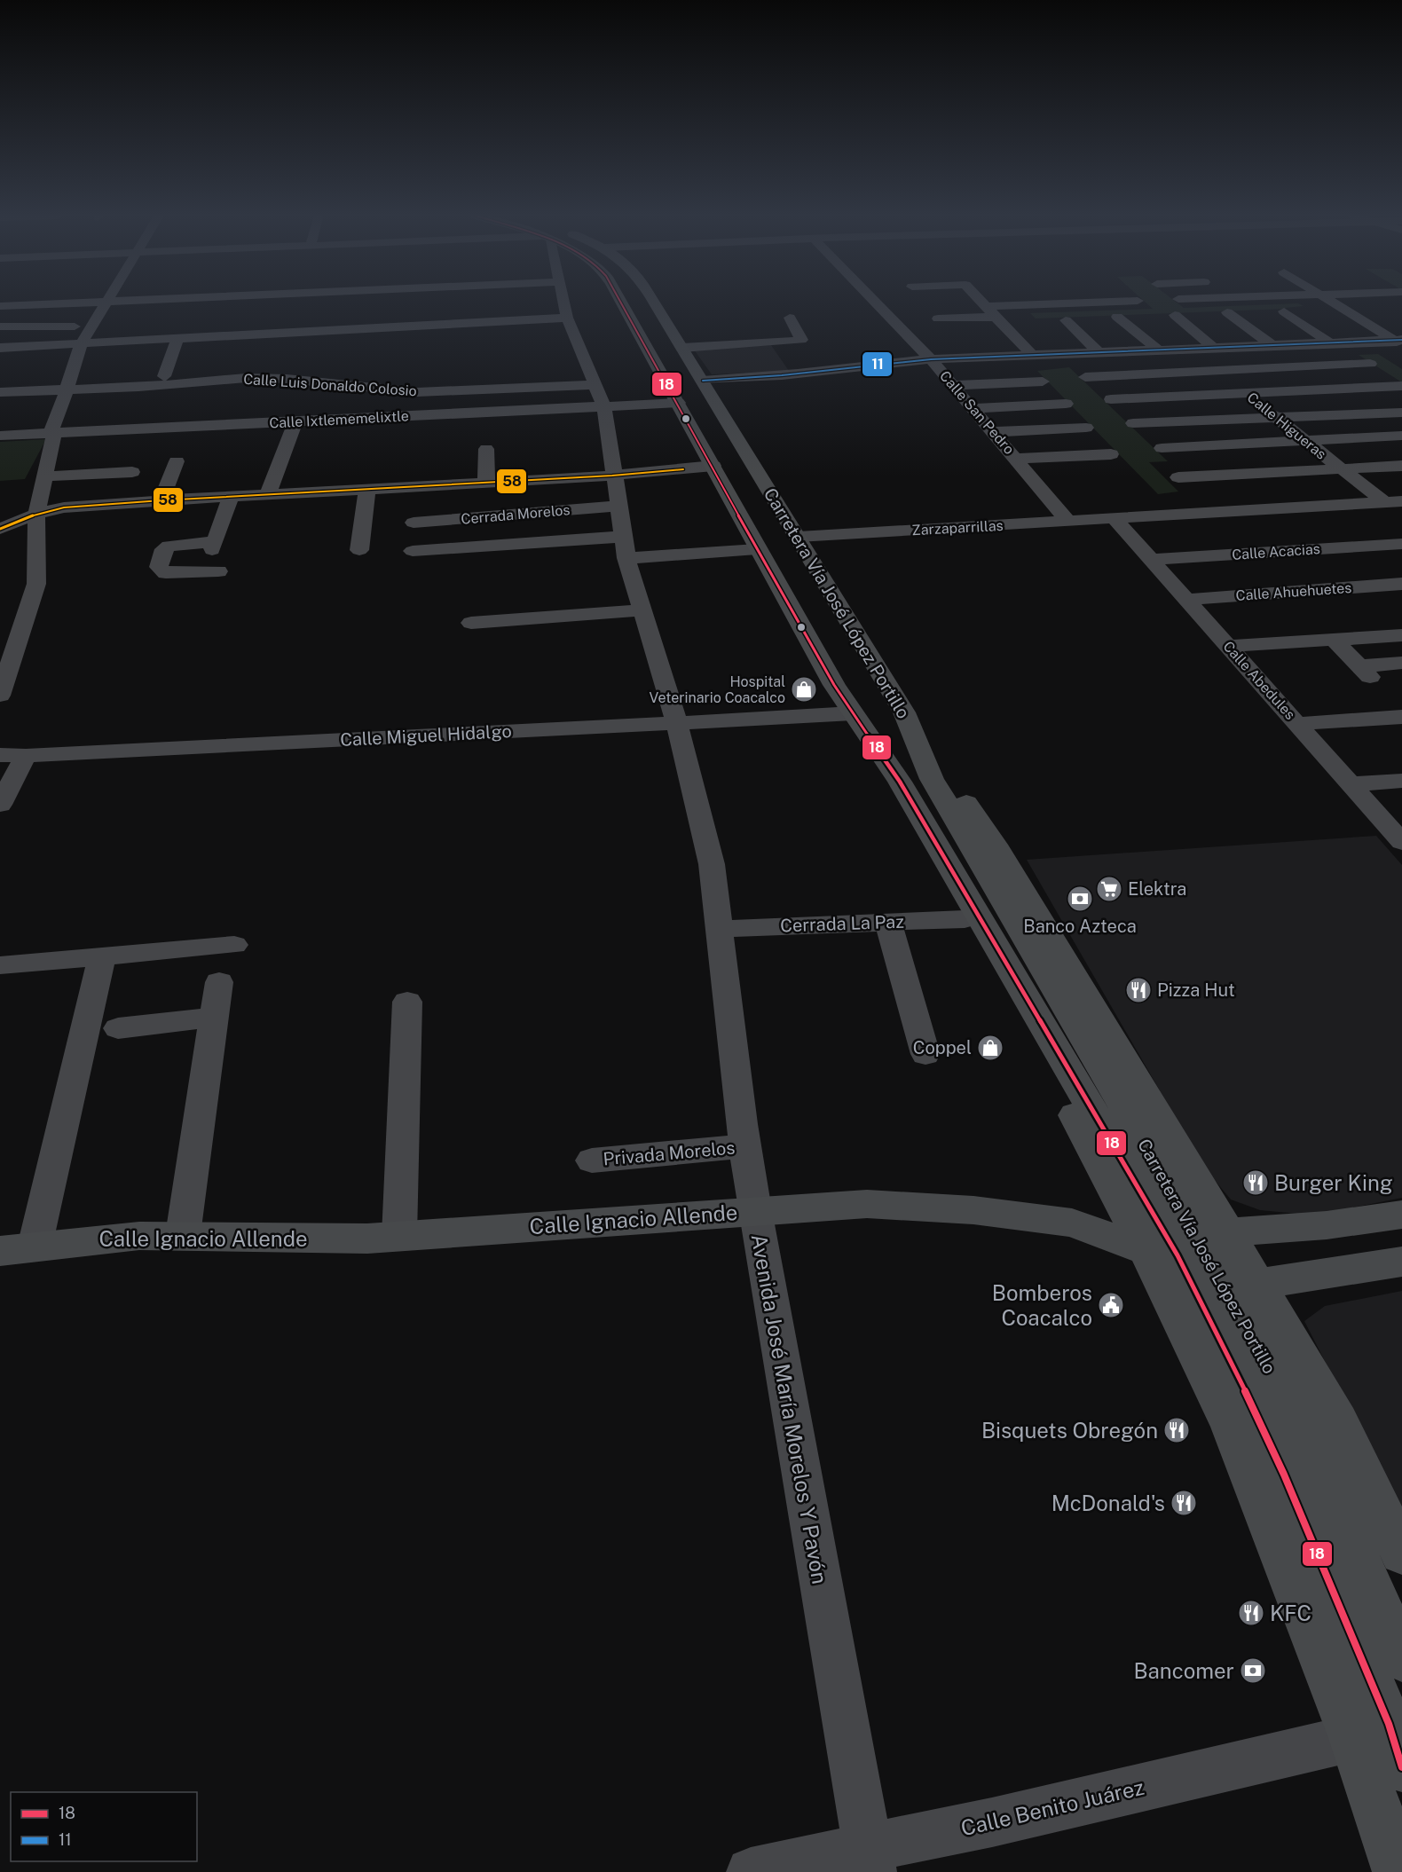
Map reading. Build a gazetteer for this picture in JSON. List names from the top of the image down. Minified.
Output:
{"streets":{"main road":["Carretera Vía José López Portillo","Calle Ignacio Allende"],"street":["Calle Luis Donaldo Colosio","Calle San Pedro","Calle Ixtlememelixtle","Calle Higueras","Cerrada Morelos","Zarzaparrillas","Calle Acacias","Calle Ahuehuetes","Calle Abedules","Calle Miguel Hidalgo","Cerrada La Paz","Privada Morelos","Avenida José María Morelos Y Pavón","Calle Benito Juárez"]},"crossings":[["Calle San Pedro","Zarzaparrillas"],["Calle Ixtlememelixtle","Carretera Vía José López Portillo"],["Calle Higueras","Zarzaparrillas"],["Zarzaparrillas","Carretera Vía José López Portillo"],["Zarzaparrillas","Calle Abedules"],["Calle Acacias","Calle Abedules"],["Calle Ahuehuetes","Calle Abedules"],["Carretera Vía José López Portillo","Calle Miguel Hidalgo"],["Carretera Vía José López Portillo","Calle Benito Juárez"],["Calle Miguel Hidalgo","Avenida José María Morelos Y Pavón"],["Cerrada La Paz","Avenida José María Morelos Y Pavón"],["Privada Morelos","Avenida José María Morelos Y Pavón"],["Calle Ignacio Allende","Avenida José María Morelos Y Pavón"],["Avenida José María Morelos Y Pavón","Calle Benito Juárez"]],"places":{"shop":["Hospital Veterinario Coacalco","Coppel"],"supermarket":["Elektra"],"bank":["Banco Azteca","Bancomer"],"restaurant":["Pizza Hut","Burger King","Bisquets Obregón","McDonald's","KFC"],"public building":["Bomberos Coacalco"]},"lines":["transit line 18","transit line 11","transit line 58"],"legend":["18","11"]}
